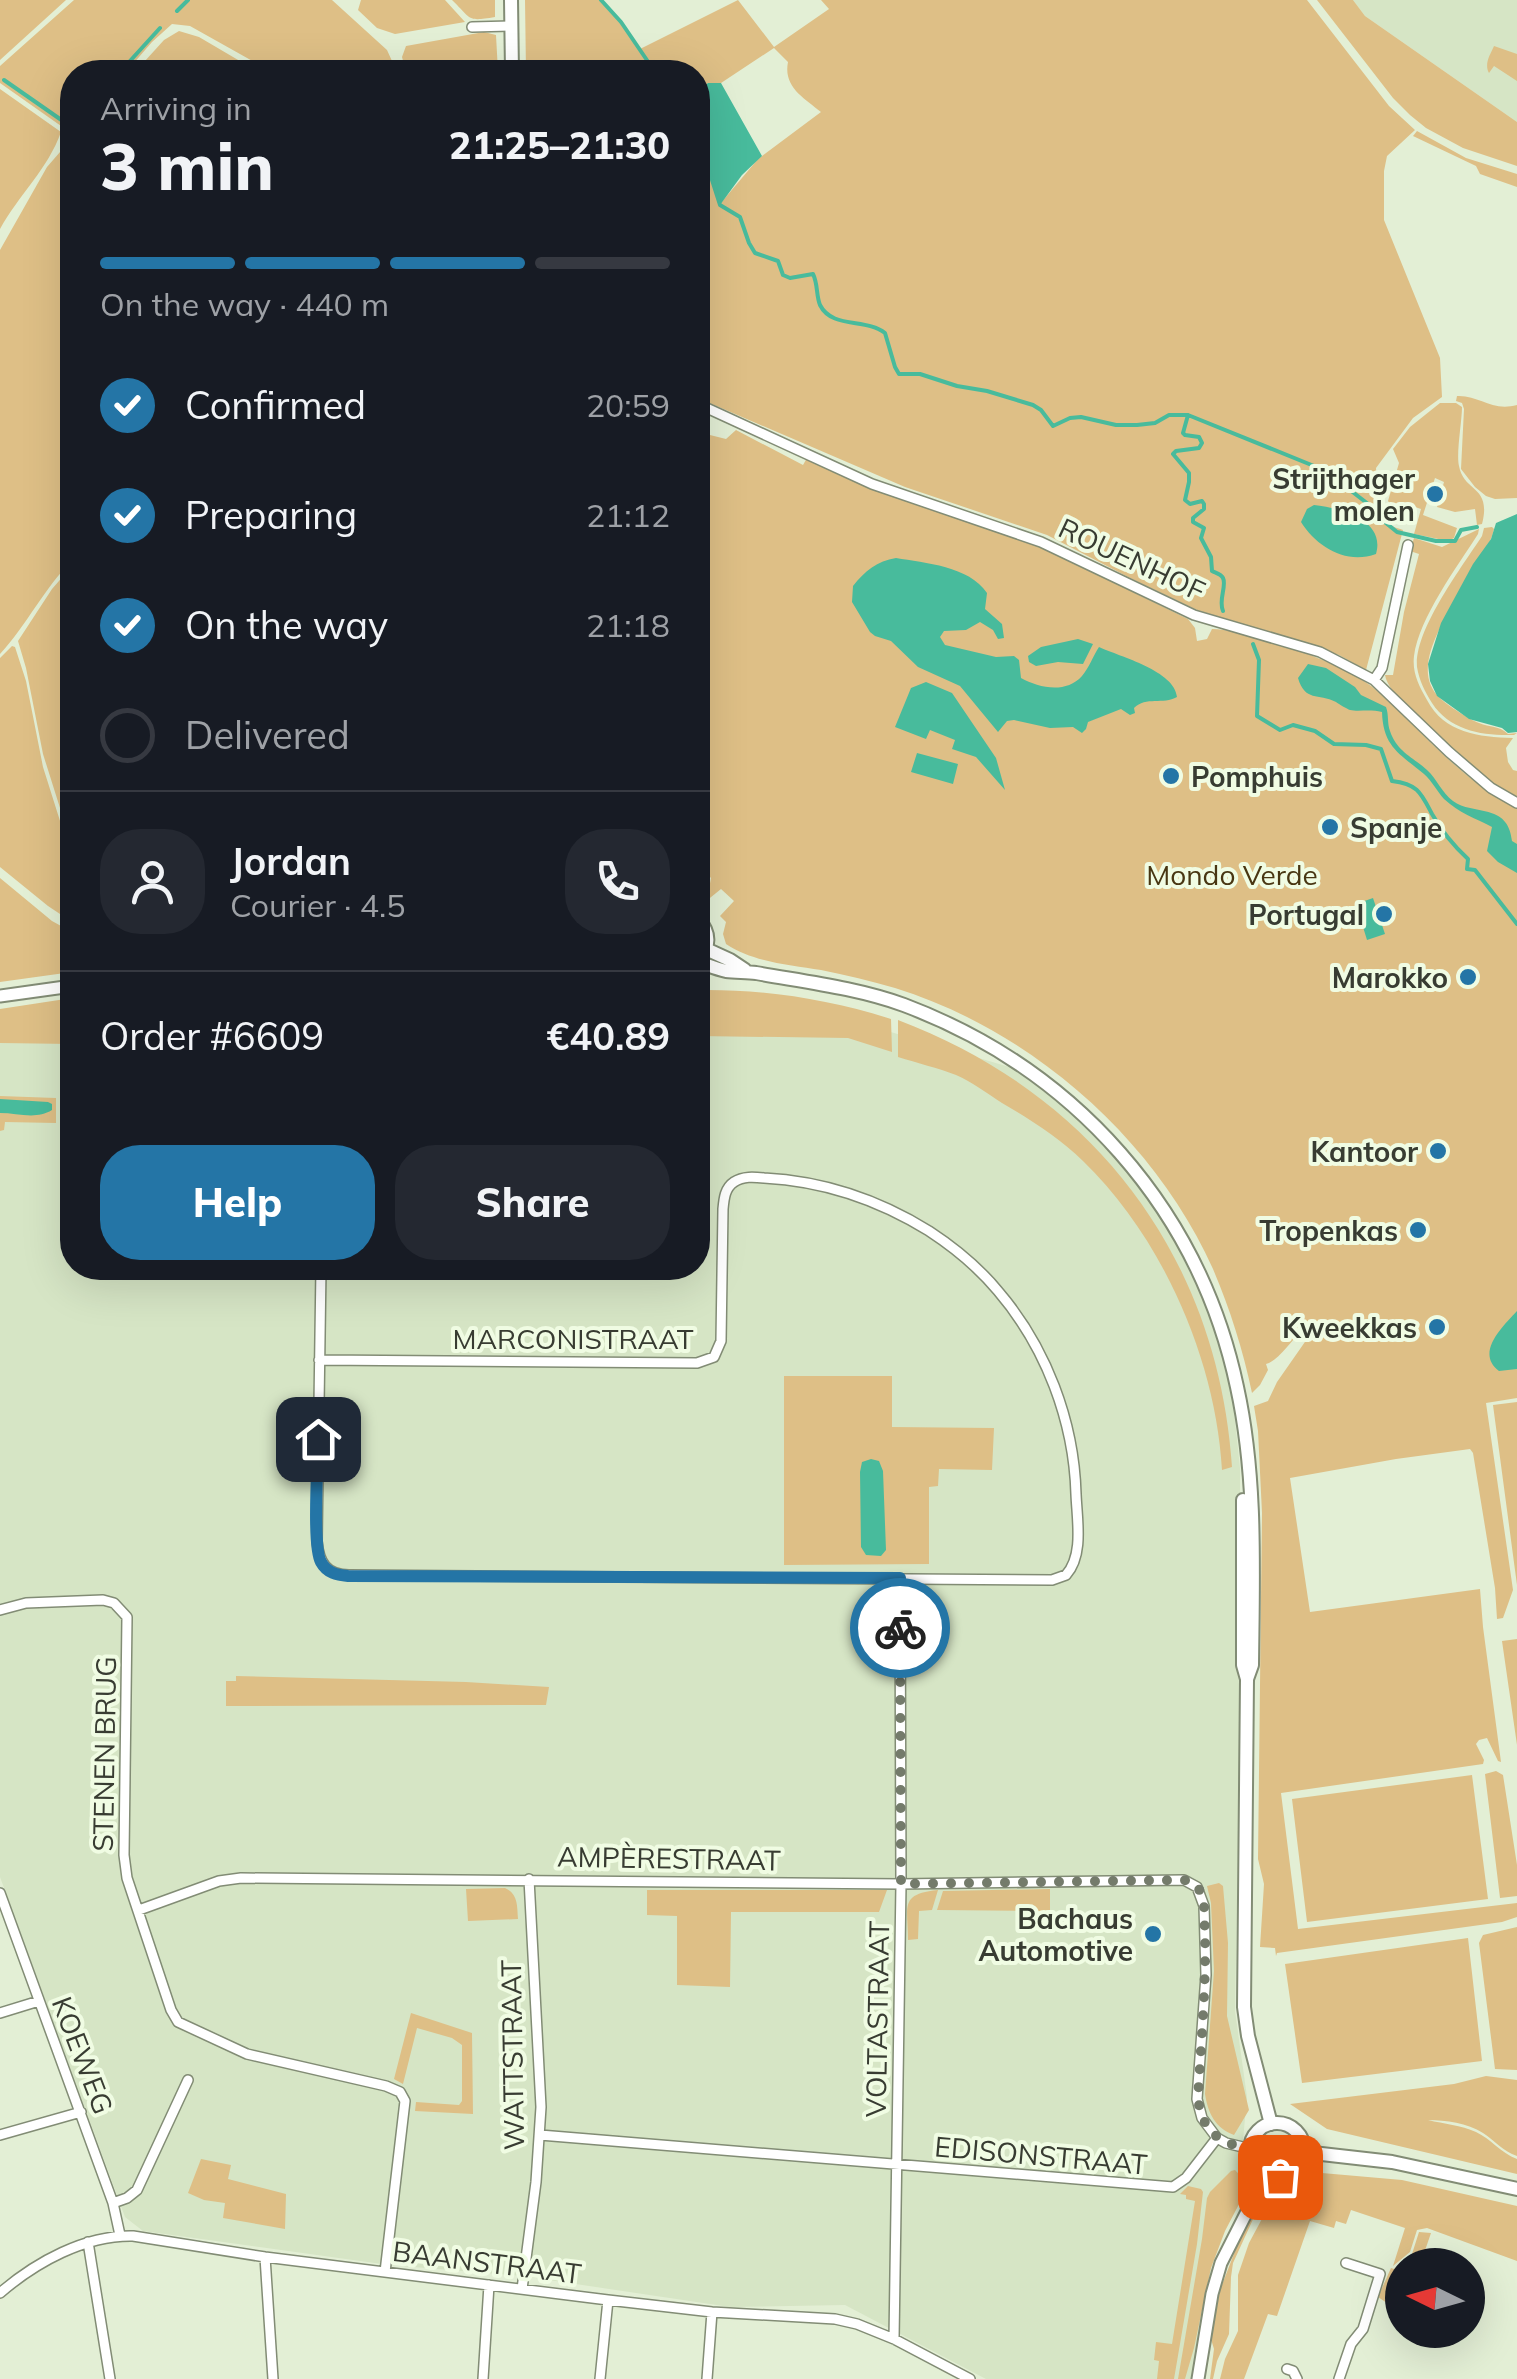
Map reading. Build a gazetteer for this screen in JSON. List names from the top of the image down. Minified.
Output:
{"streets":{"street":["ROUENHOF","MARCONISTRAAT","STENEN BRUG","AMPÈRESTRAAT","VOLTASTRAAT","KOEWEG","WATTSTRAAT","EDISONSTRAAT","BAANSTRAAT"]},"crossings":[["MARCONISTRAAT","VOLTASTRAAT"],["STENEN BRUG","AMPÈRESTRAAT"],["STENEN BRUG","BAANSTRAAT"],["AMPÈRESTRAAT","VOLTASTRAAT"],["AMPÈRESTRAAT","WATTSTRAAT"],["AMPÈRESTRAAT","EDISONSTRAAT"],["VOLTASTRAAT","EDISONSTRAAT"],["VOLTASTRAAT","BAANSTRAAT"],["KOEWEG","BAANSTRAAT"],["WATTSTRAAT","EDISONSTRAAT"],["WATTSTRAAT","BAANSTRAAT"]],"parks":["Mondo Verde"],"places":["Strijthager molen","Pomphuis","Spanje","Portugal","Marokko","Kantoor","Tropenkas","Kweekkas","Bachaus Automotive"],"north":"left","page":{"heading":["3 min","Arriving in","21:25–21:30"],"panel":["Jordan","Courier · 4.5","Order #6609","€40.89"],"bar":"On the way · 440 m","list":[["Confirmed","20:59"],["Preparing","21:12"],["On the way","21:18"],"Delivered"],"buttons":["Help","Share"]}}
